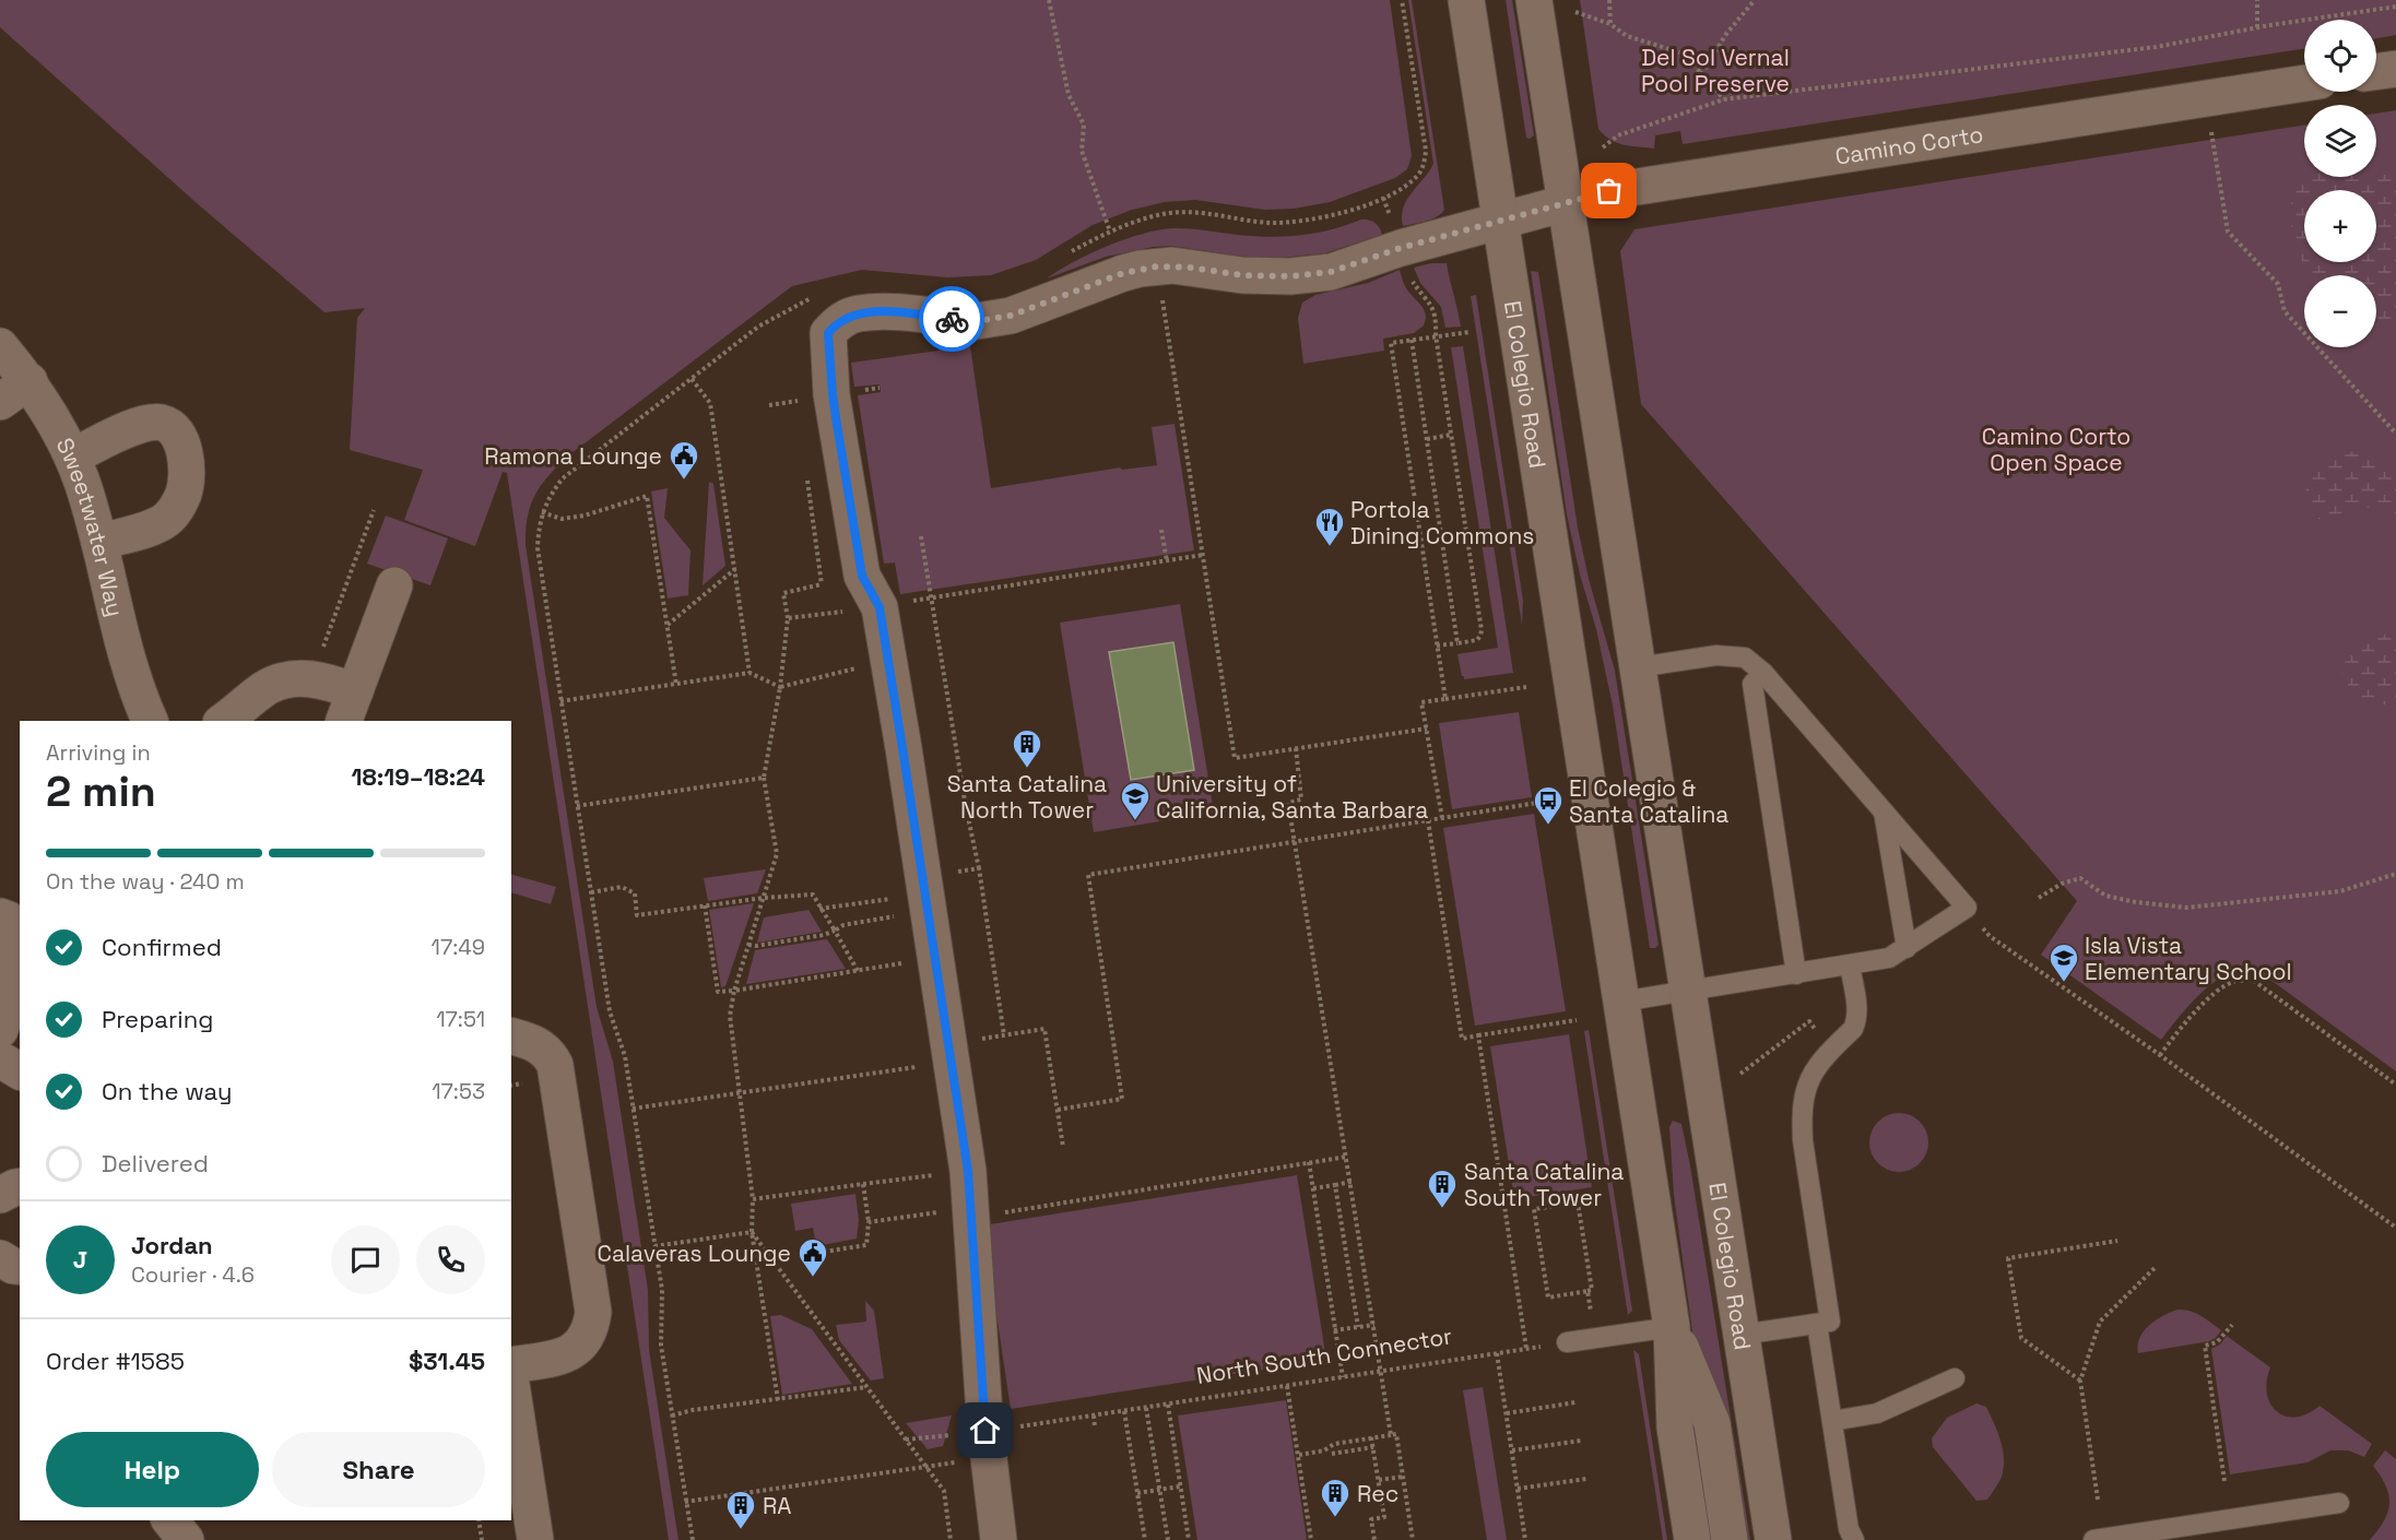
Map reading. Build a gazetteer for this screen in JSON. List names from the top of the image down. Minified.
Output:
{"streets":{"street":["Camino Corto","El Colegio Road","Sweetwater Way"],"path":["North South Connector"]},"crossings":[["Camino Corto","El Colegio Road"]],"parks":["Del Sol Vernal Pool Preserve","Camino Corto Open Space"],"places":{"public building":["Ramona Lounge","Calaveras Lounge"],"restaurant":["Portola Dining Commons"],"building":["Santa Catalina North Tower","Santa Catalina South Tower","Rec","RA"],"school or university":["University of California, Santa Barbara","Isla Vista Elementary School"],"bus stop":["El Colegio & Santa Catalina"]},"page":{"map_buttons":["+","−"],"heading":["2 min","Arriving in","18:19–18:24"],"panel":["Jordan","Courier · 4.6","Order #1585","$31.45"],"bar":"On the way · 240 m","list":[["Confirmed","17:49"],["Preparing","17:51"],["On the way","17:53"],"Delivered"],"round":"J","buttons":["Help","Share"]}}
